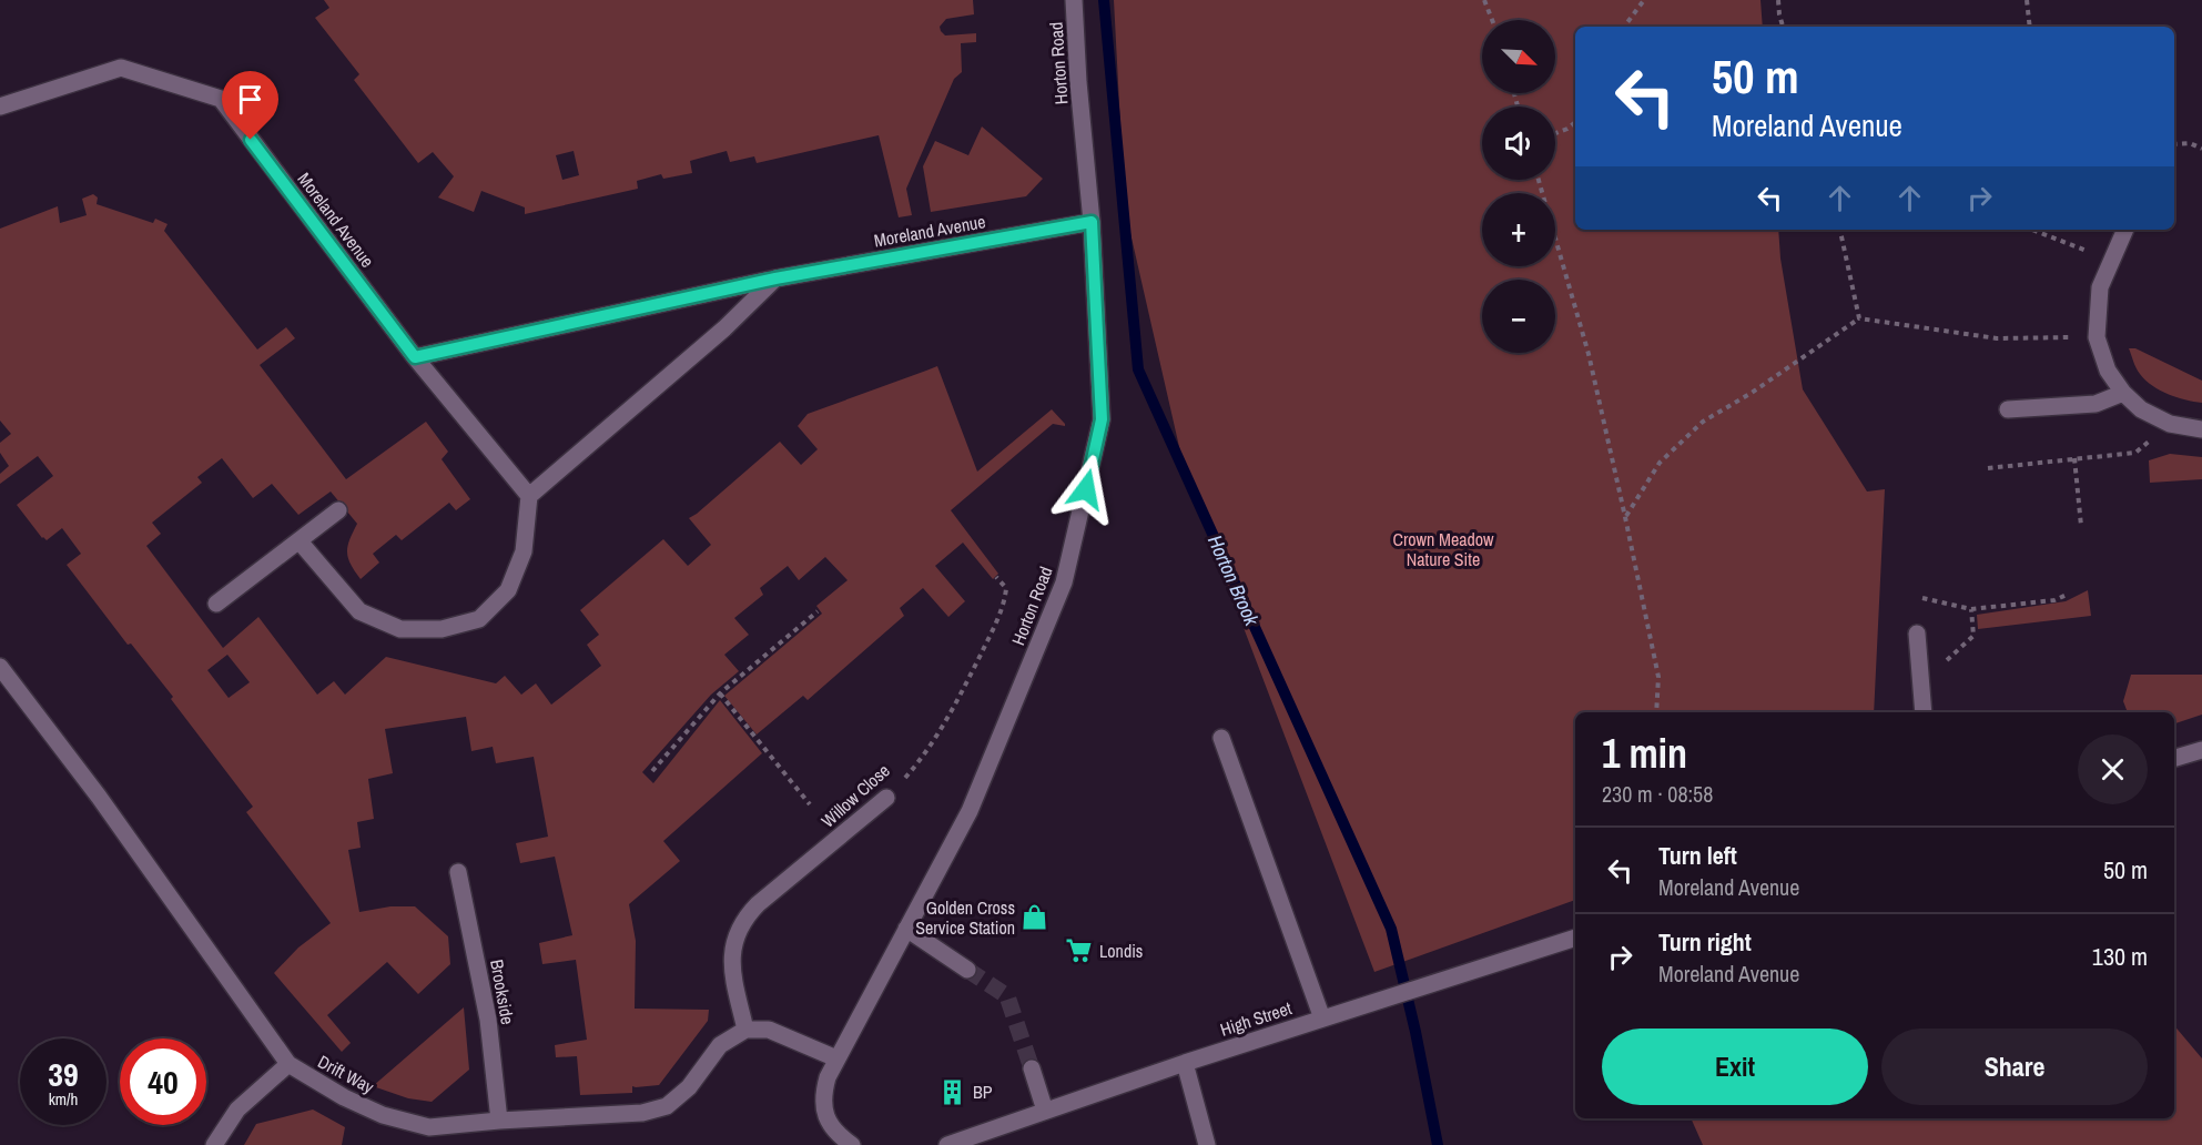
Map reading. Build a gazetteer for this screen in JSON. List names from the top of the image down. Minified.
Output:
{"streets":{"street":["Horton Road","Moreland Avenue","Willow Close","Brookside","High Street","Drift Way"]},"crossings":[["Horton Road","Moreland Avenue"],["Willow Close","Drift Way"],["Brookside","Drift Way"]],"water":["Horton Brook"],"parks":["Crown Meadow Nature Site"],"places":{"shop":["Golden Cross Service Station"],"supermarket":["Londis"],"building":["BP"]},"north":"bottom right","page":{"map_buttons":["+","−"],"turn":["50 m","Moreland Avenue"],"heading":["1 min","230 m · 08:58"],"list":[{"name":"Turn left","note":"Moreland Avenue","value":"50 m"},{"name":"Turn right","note":"Moreland Avenue","value":"130 m"}],"buttons":["Exit","Share"],"speed":"39 km/h","limit":"40"}}
